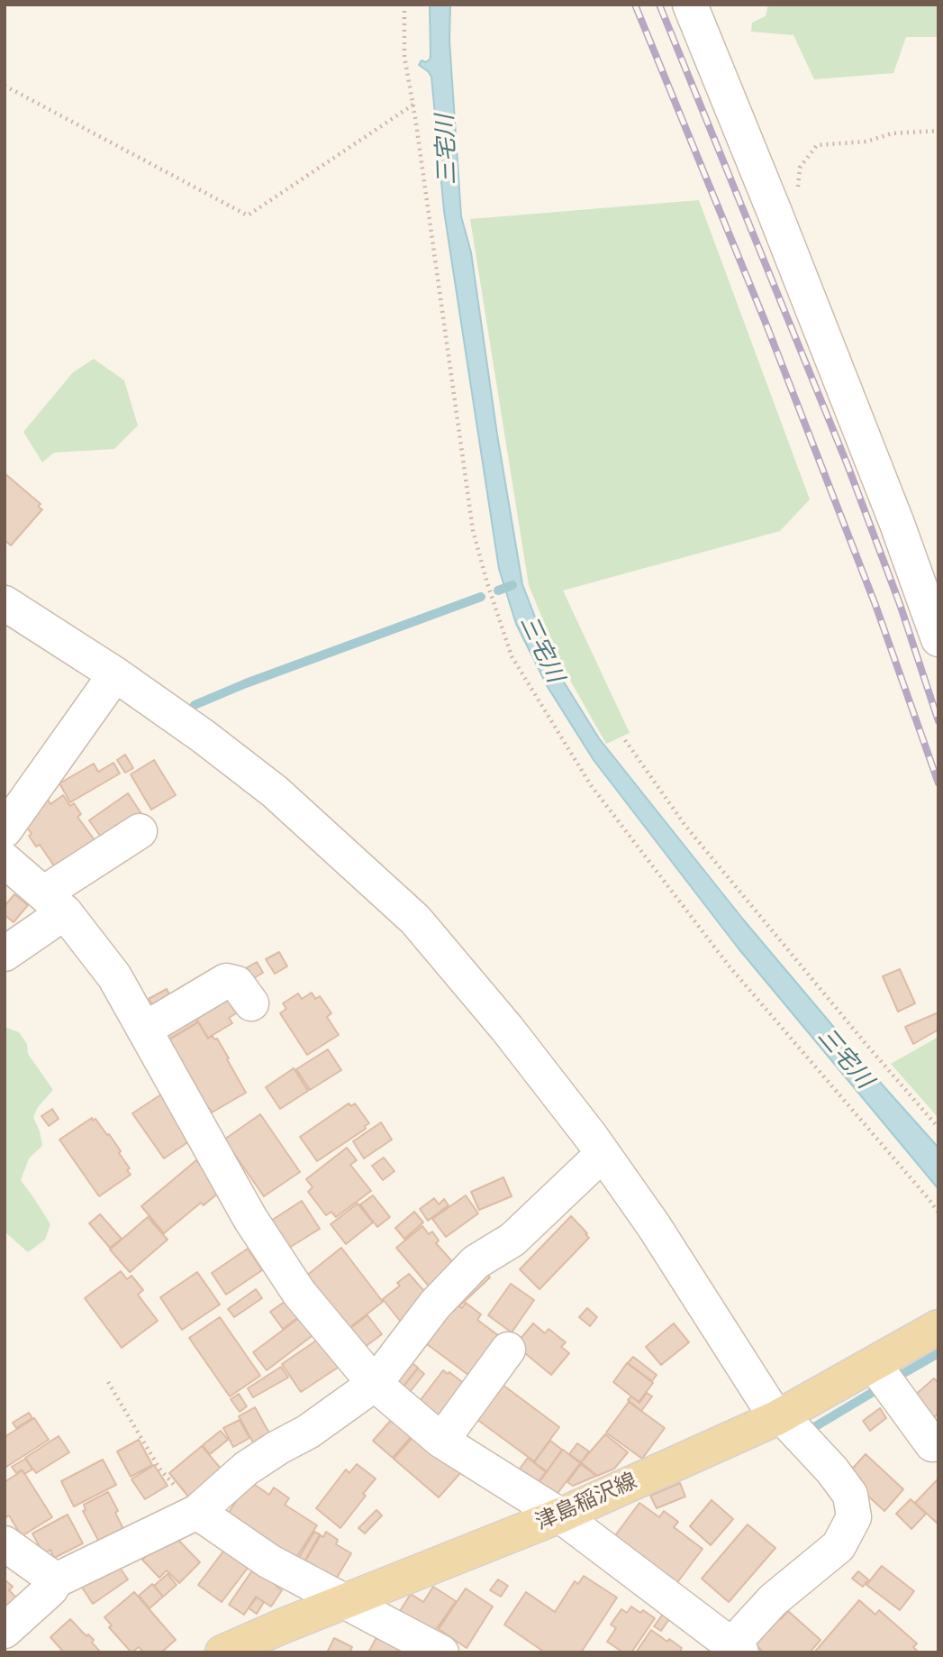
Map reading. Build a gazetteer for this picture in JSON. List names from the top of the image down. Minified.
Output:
{"streets":{"main road":["津島稲沢線"]},"water":["三宅川"]}
